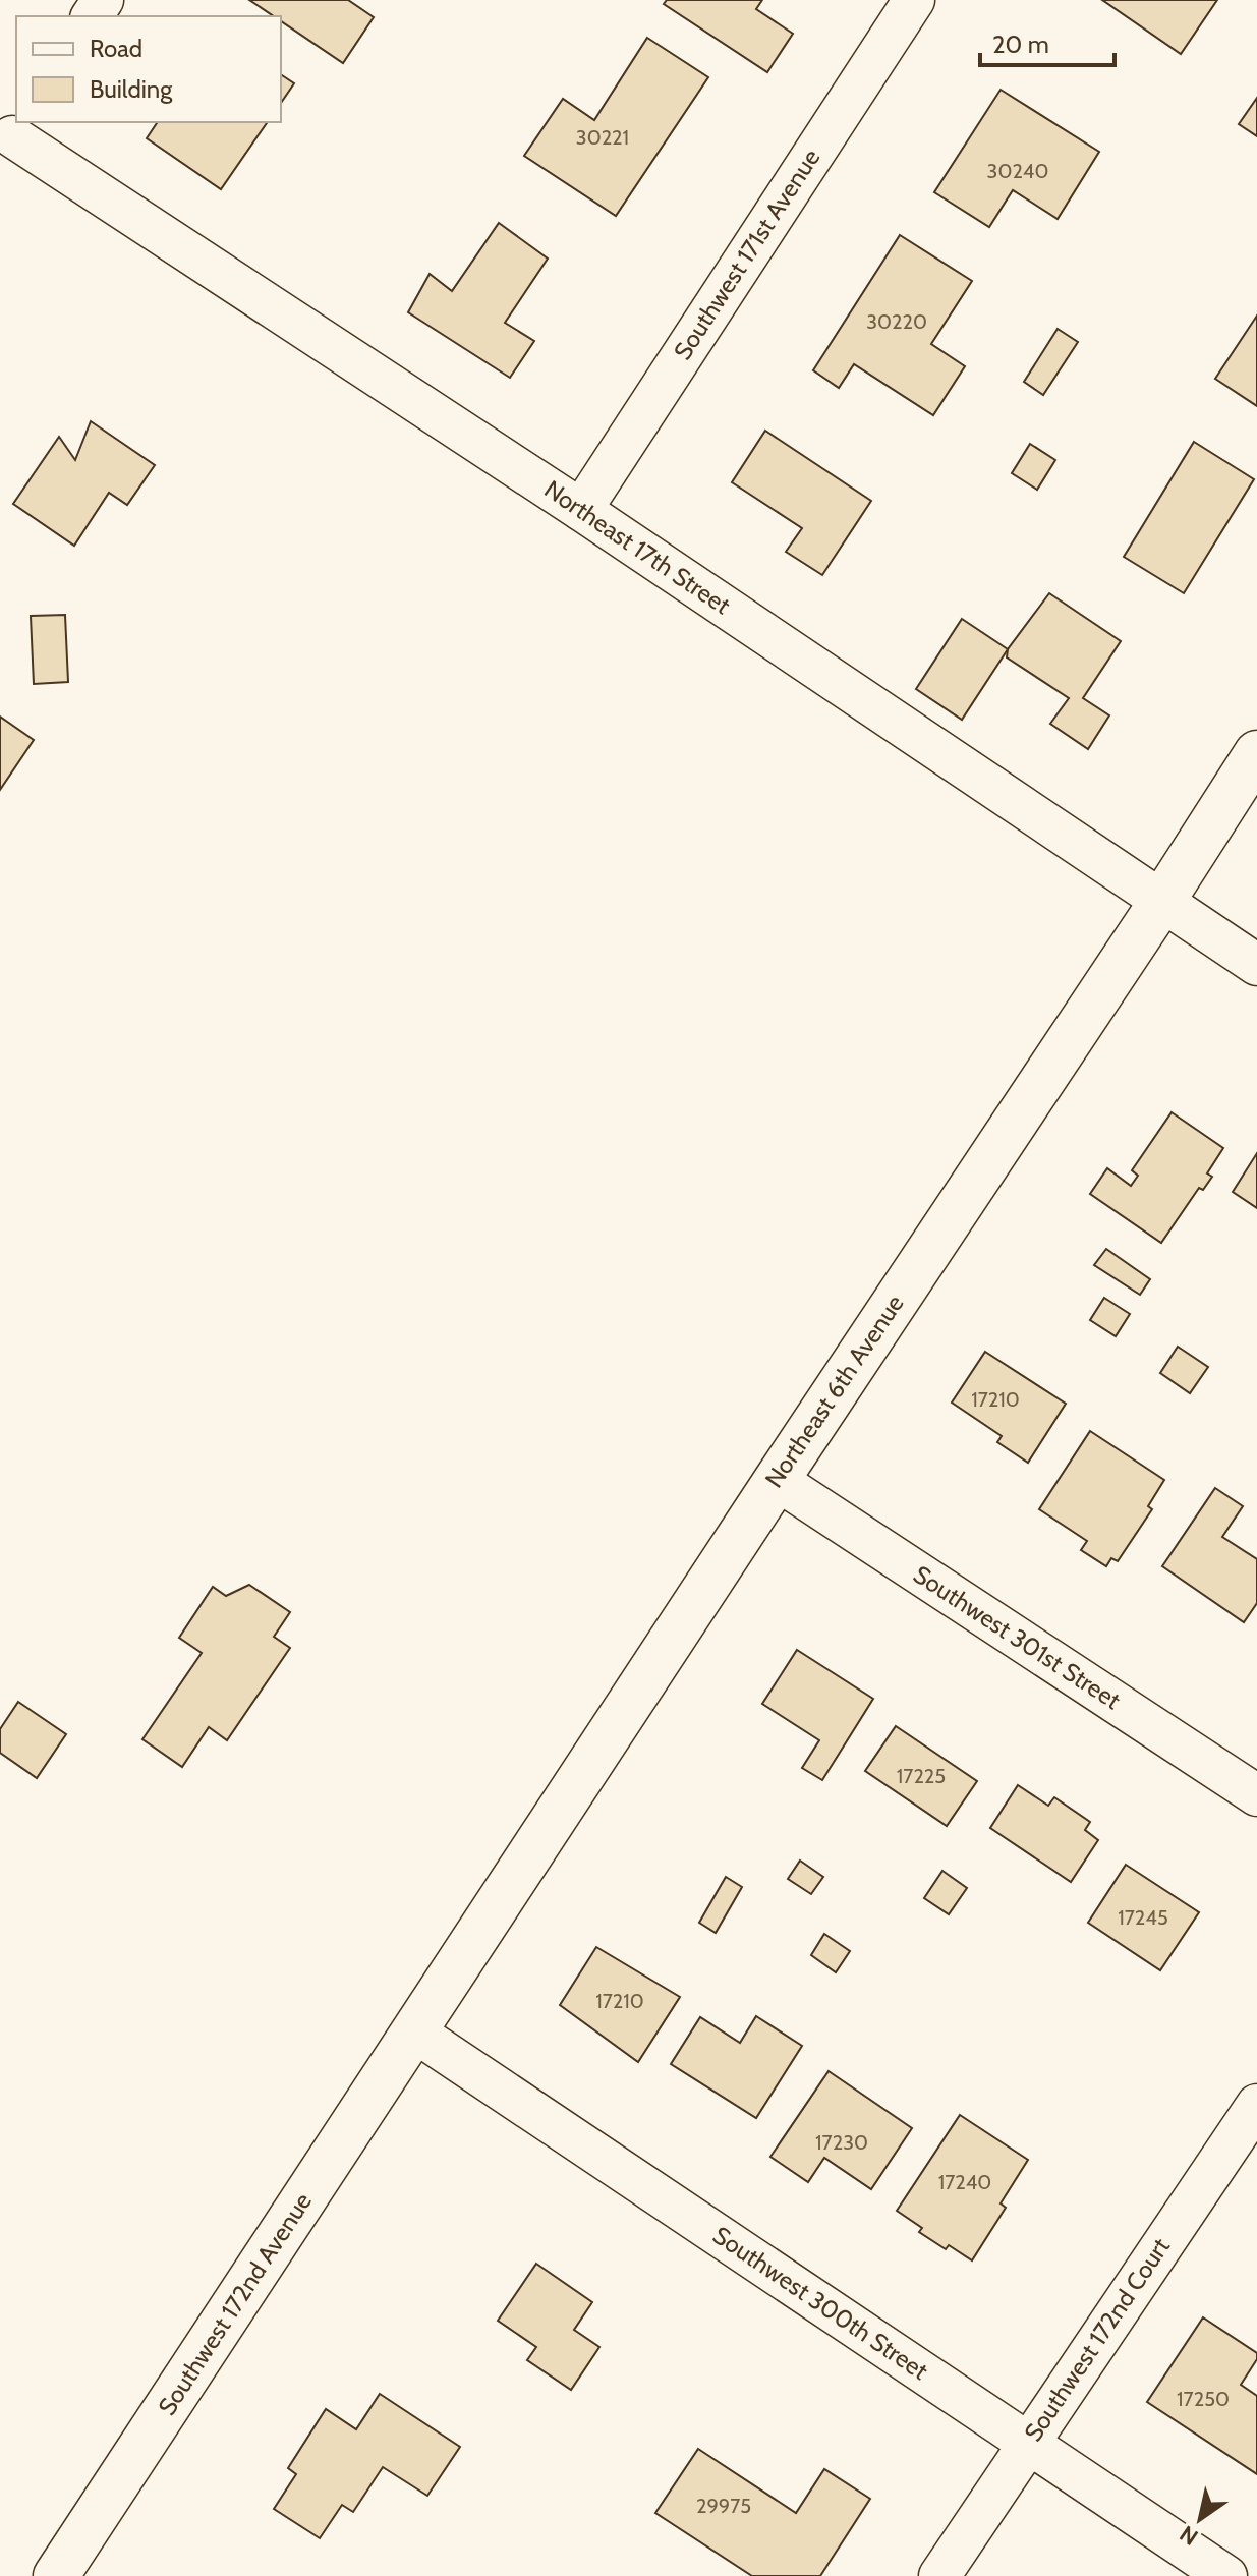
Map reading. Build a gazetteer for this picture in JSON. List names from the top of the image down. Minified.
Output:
{"streets":{"street":["Southwest 171st Avenue","Northeast 17th Street","Northeast 6th Avenue","Southwest 301st Street","Southwest 300th Street","Southwest 172nd Avenue","Southwest 172nd Court"]},"crossings":[["Southwest 171st Avenue","Northeast 17th Street"],["Northeast 17th Street","Northeast 6th Avenue"],["Northeast 6th Avenue","Southwest 301st Street"],["Northeast 6th Avenue","Southwest 300th Street"],["Northeast 6th Avenue","Southwest 172nd Avenue"],["Southwest 300th Street","Southwest 172nd Avenue"],["Southwest 300th Street","Southwest 172nd Court"]],"house_numbers":["30221","30240","30220","17210","17225","17245","17210","17230","17240","17250","29975"],"legend":["Road","Building"],"scale_bar":"20 m","north":"bottom left"}
